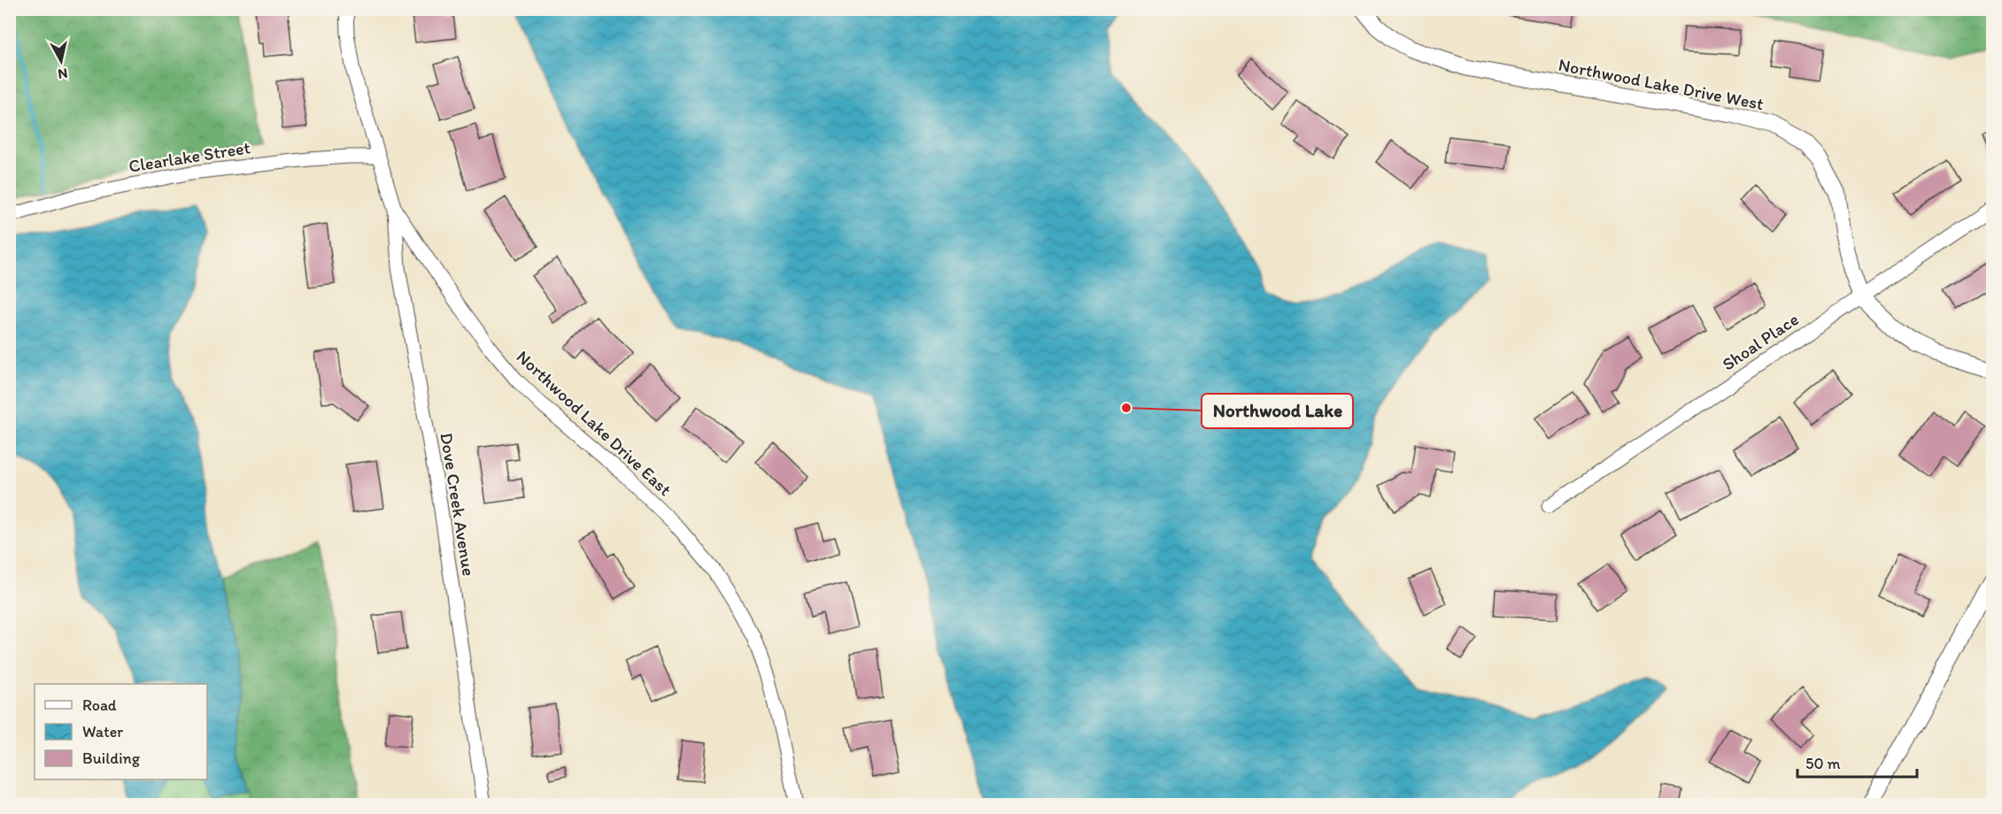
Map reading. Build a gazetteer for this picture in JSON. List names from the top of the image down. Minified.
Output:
{"streets":{"street":["Northwood Lake Drive West","Clearlake Street","Shoal Place","Northwood Lake Drive East","Dove Creek Avenue"]},"crossings":[["Northwood Lake Drive West","Shoal Place"],["Clearlake Street","Northwood Lake Drive East"],["Northwood Lake Drive East","Dove Creek Avenue"]],"places":["Northwood Lake"],"legend":["Road","Water","Building"],"scale_bar":"50 m","north":"bottom"}
